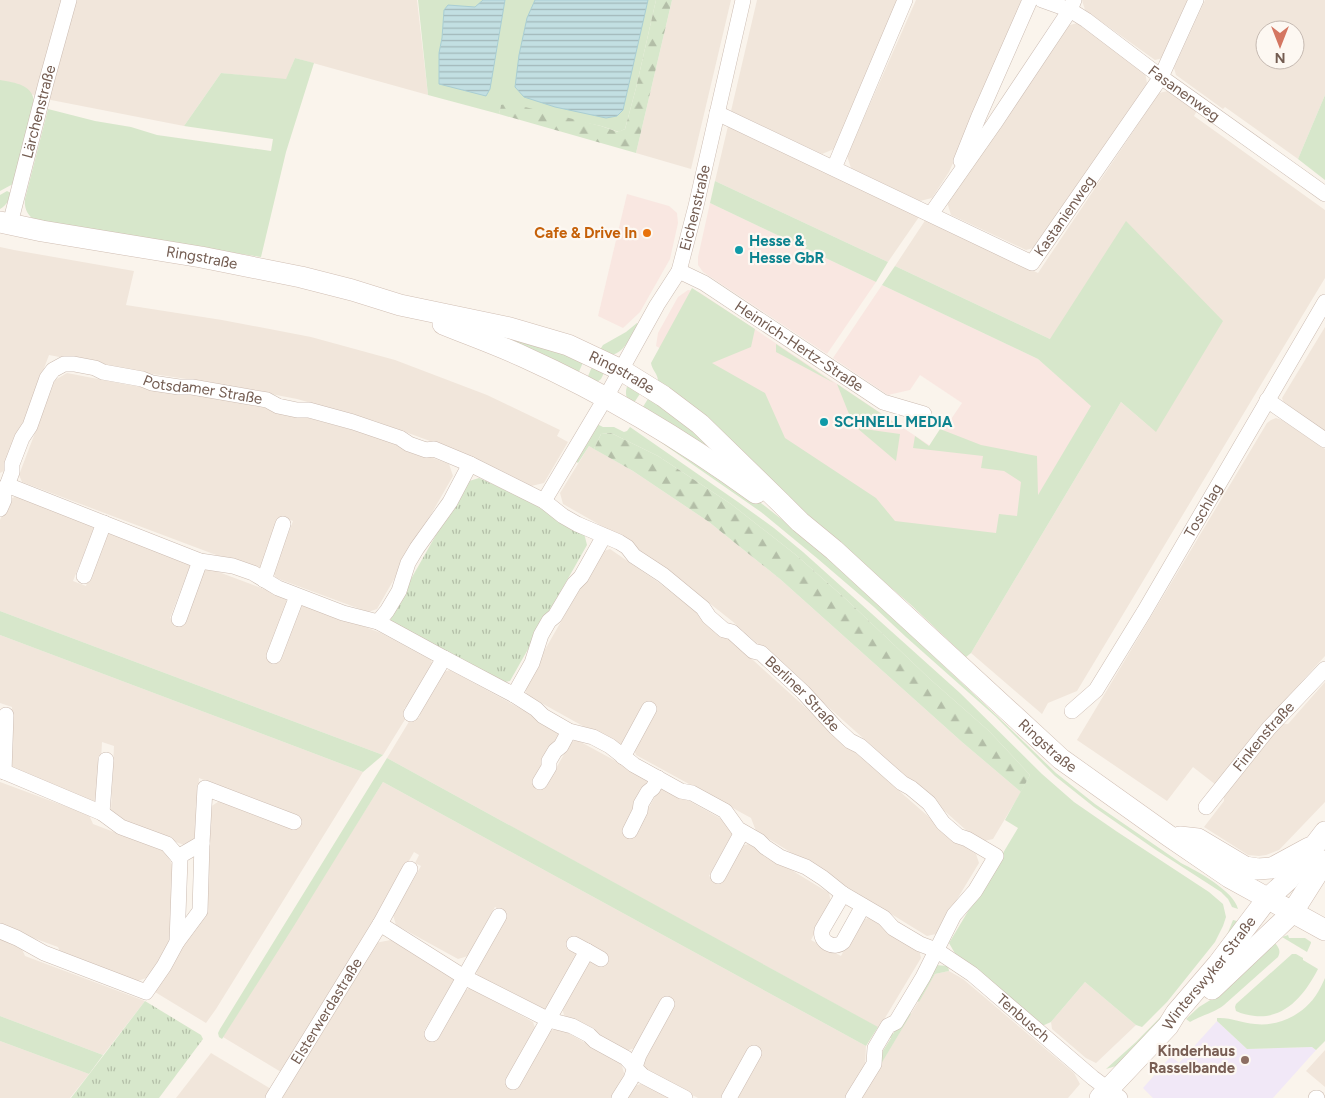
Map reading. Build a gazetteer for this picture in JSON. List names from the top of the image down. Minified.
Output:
{"streets":{"main road":["Ringstraße","Winterswyker Straße"],"street":["Fasanenweg","Lärchenstraße","Eichenstraße","Kastanienweg","Heinrich-Hertz-Straße","Potsdamer Straße","Toschlag","Berliner Straße","Finkenstraße","Elsterwerdastraße","Tenbusch"]},"crossings":[["Fasanenweg","Kastanienweg"],["Lärchenstraße","Ringstraße"],["Eichenstraße","Kastanienweg"],["Eichenstraße","Ringstraße"],["Eichenstraße","Heinrich-Hertz-Straße"],["Ringstraße","Winterswyker Straße"],["Potsdamer Straße","Berliner Straße"],["Berliner Straße","Tenbusch"],["Winterswyker Straße","Tenbusch"]],"places":["Cafe & Drive In","Hesse & Hesse GbR","SCHNELL MEDIA","Kinderhaus Rasselbande"],"north":"bottom"}
